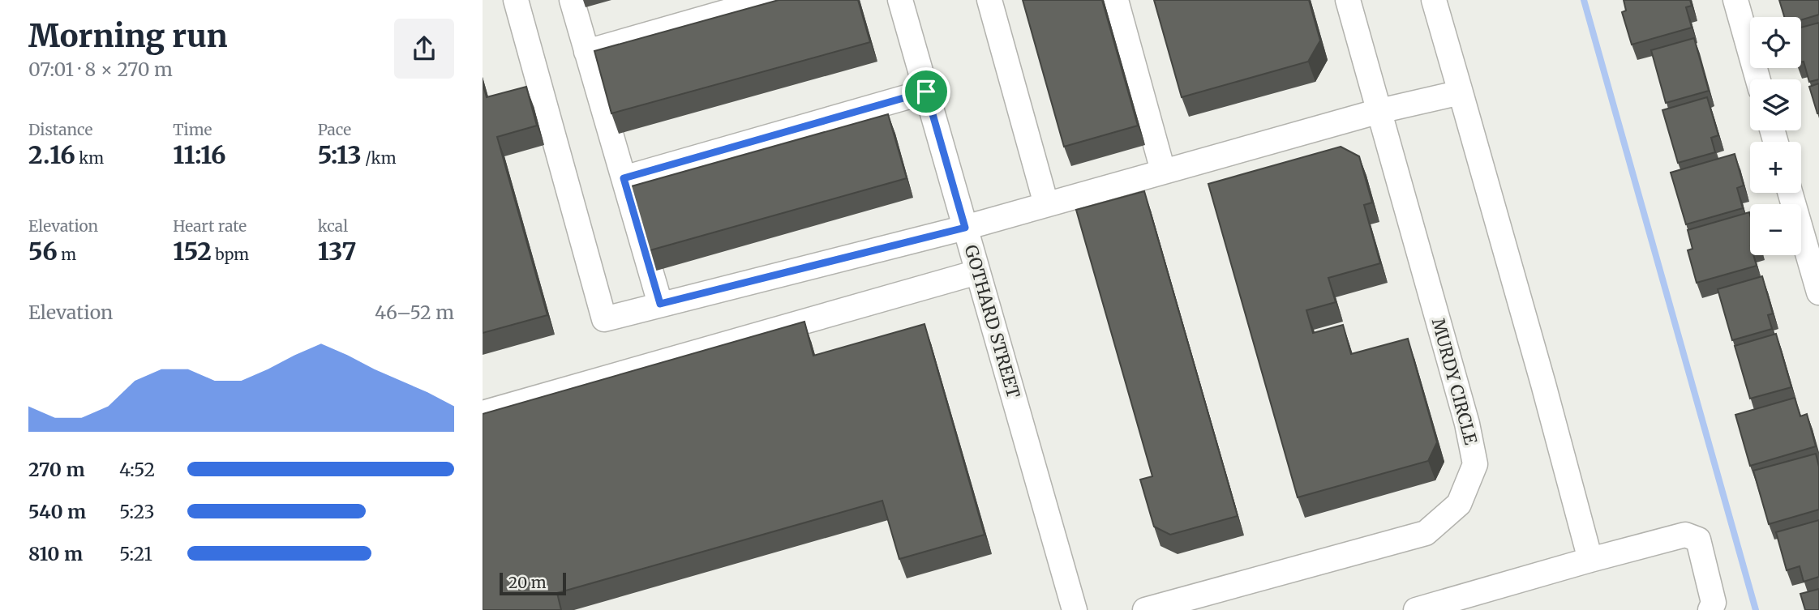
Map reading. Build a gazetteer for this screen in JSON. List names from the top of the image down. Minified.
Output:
{"streets":{"street":["GOTHARD STREET","MURDY CIRCLE"]},"scale_bar":"20 m","page":{"heading":["Morning run","07:01 · 8 × 270 m"],"map_buttons":["+","−"],"stats":[["Distance","2.16 km"],["Time","11:16"],["Pace","5:13 /km"],["Elevation","56 m"],["Heart rate","152 bpm"],["kcal","137"]],"chart":["Elevation","46–52 m"],"list":[{"name":"270 m","note":"4:52"},{"name":"540 m","note":"5:23"},{"name":"810 m","note":"5:21"}],"scale":"20 m"}}
